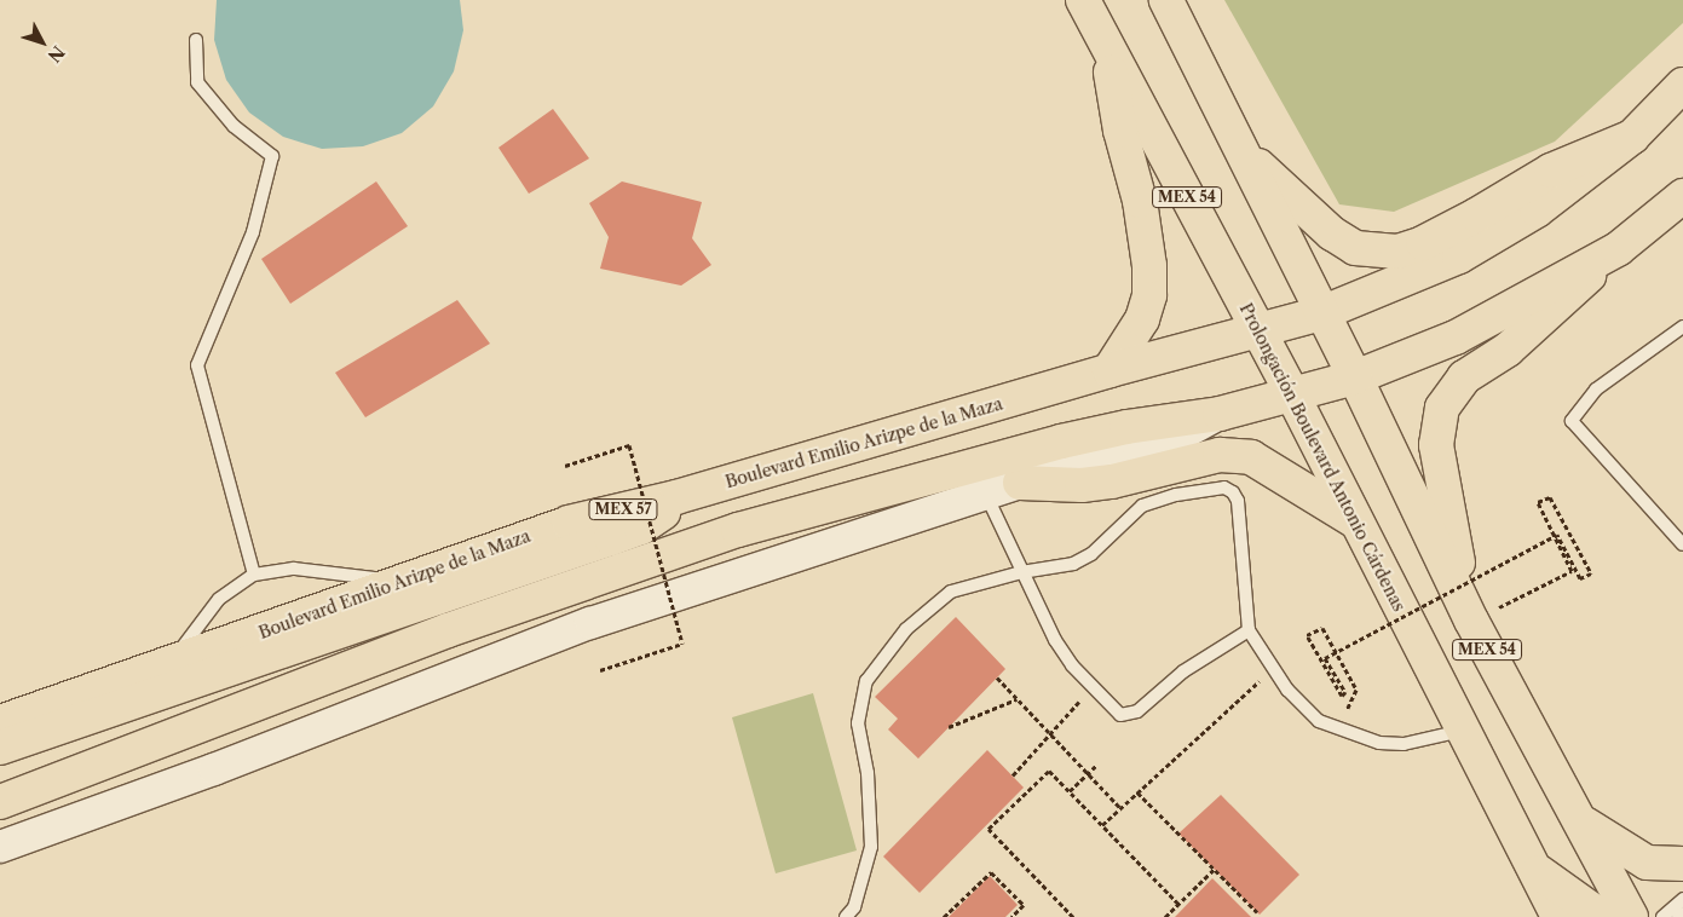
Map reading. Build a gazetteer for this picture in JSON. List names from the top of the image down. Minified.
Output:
{"streets":{"main road":["MEX 54","Boulevard Emilio Arizpe de la Maza","Prolongación Boulevard Antonio Cárdenas","MEX 57"]},"crossings":[["MEX 54","Boulevard Emilio Arizpe de la Maza"],["Boulevard Emilio Arizpe de la Maza","Prolongación Boulevard Antonio Cárdenas"]],"north":"bottom right"}
